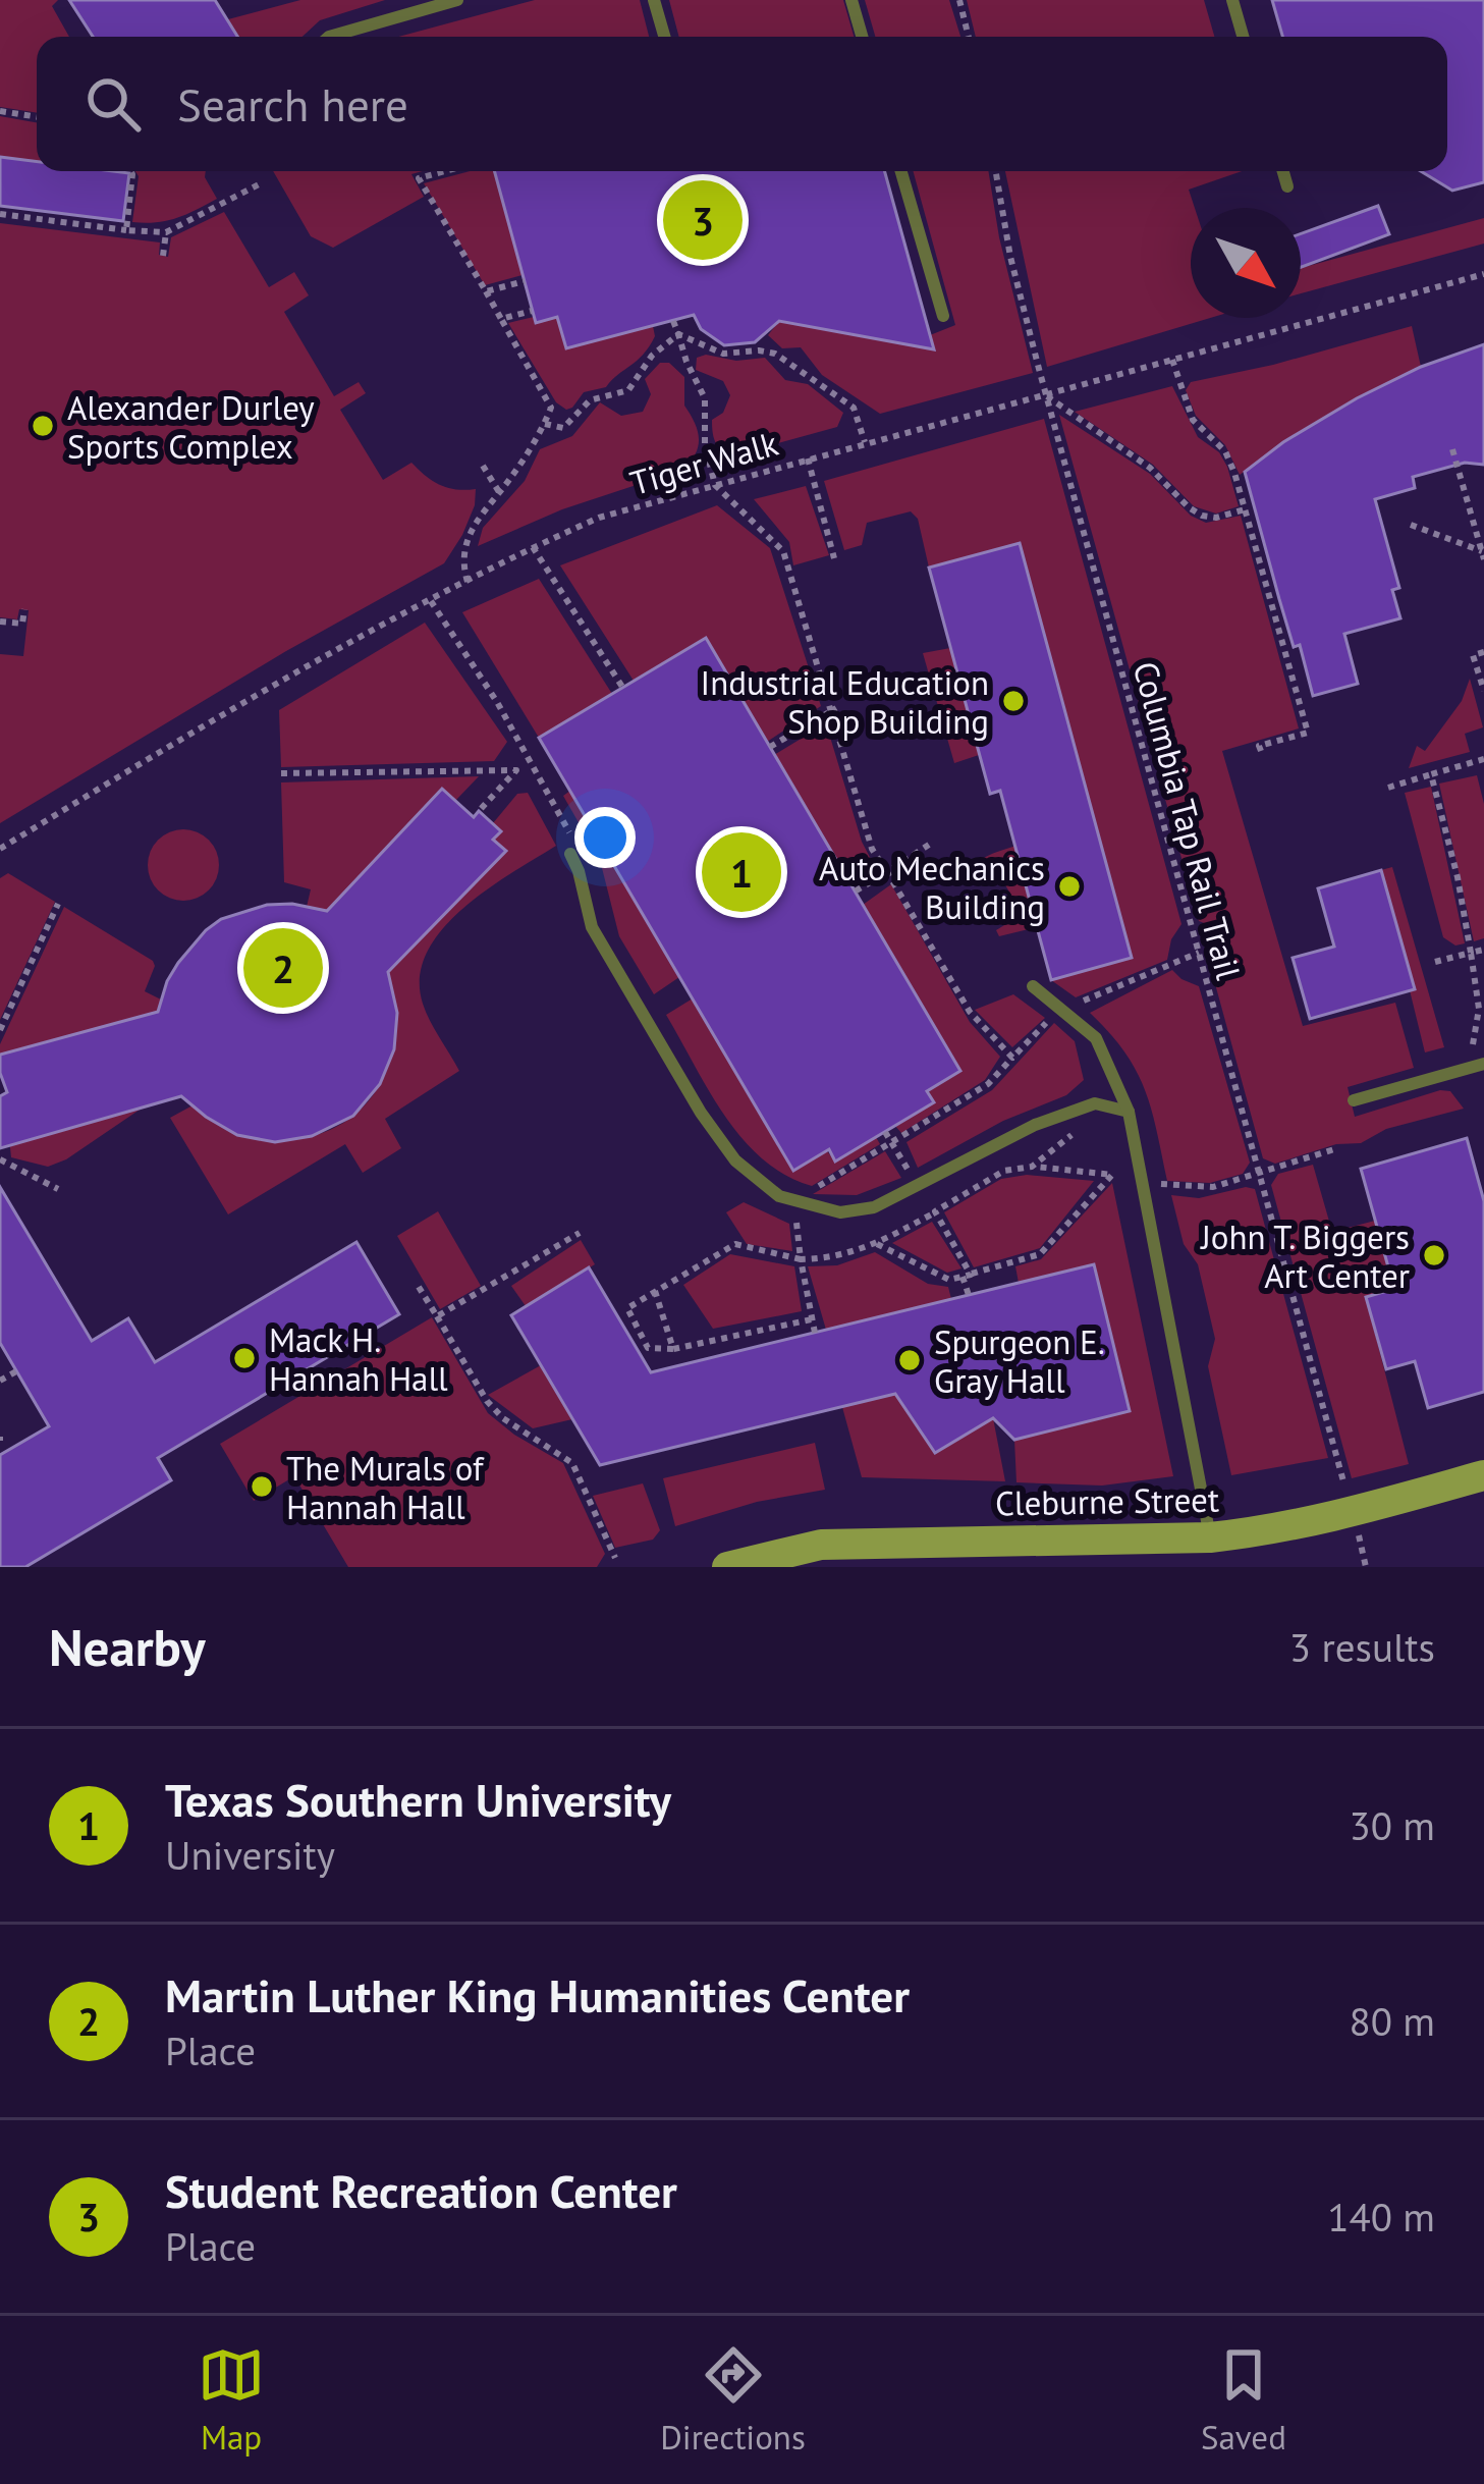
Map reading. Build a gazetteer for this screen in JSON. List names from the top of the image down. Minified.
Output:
{"streets":{"main road":["Cleburne Street"],"path":["Tiger Walk","Columbia Tap Rail Trail"]},"crossings":[["Tiger Walk","Columbia Tap Rail Trail"]],"places":["Alexander Durley Sports Complex","Industrial Education Shop Building","Auto Mechanics Building","John T. Biggers Art Center","Mack H. Hannah Hall","Spurgeon E. Gray Hall","The Murals of Hannah Hall"],"north":"bottom right","page":{"search":"Search here","pins":["3","1","2"],"heading":["Nearby","3 results"],"list":[{"mark":"1","name":"Texas Southern University","note":"University","value":"30 m"},{"mark":"2","name":"Martin Luther King Humanities Center","note":"Place","value":"80 m"},{"mark":"3","name":"Student Recreation Center","note":"Place","value":"140 m"}],"nav":["Map","Directions","Saved"]}}
